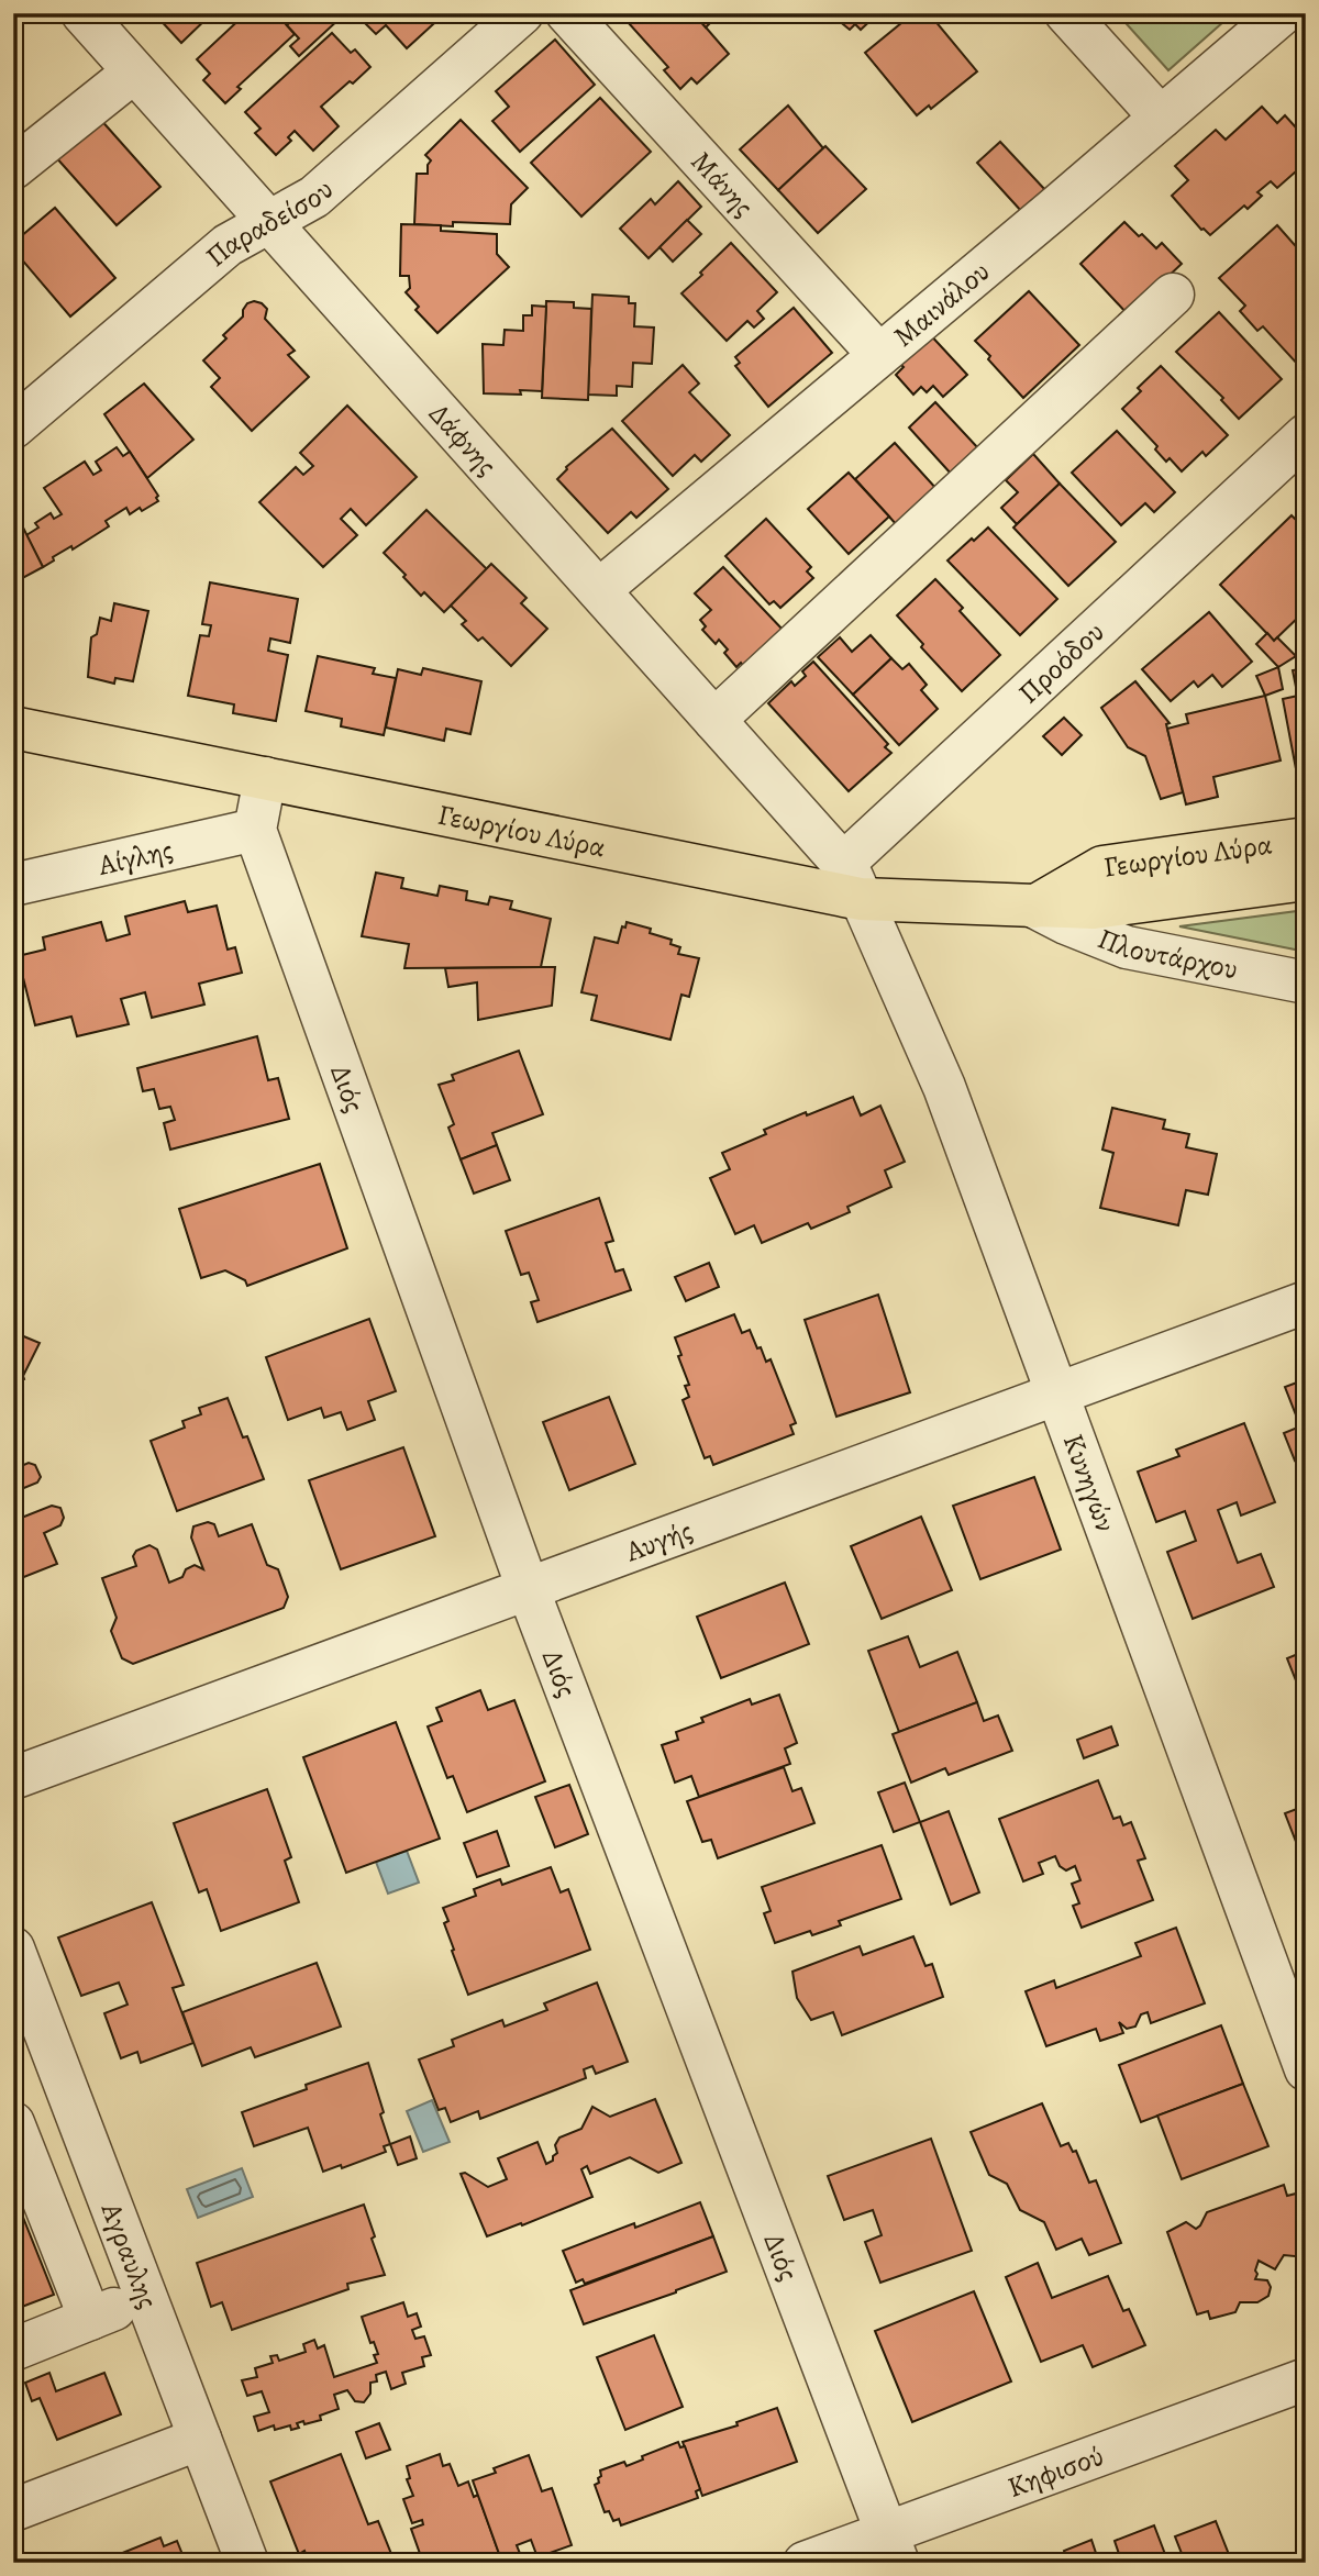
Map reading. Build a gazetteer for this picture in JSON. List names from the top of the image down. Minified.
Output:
{"streets":{"main road":["Γεωργίου Λύρα"],"street":["Μάνης","Παραδείσου","Μαινάλου","Δάφνης","Προόδου","Αίγλης","Πλουτάρχου","Διός","Κυνηγών","Αυγής","Αγραυλης","Κηφισού"]},"crossings":[["Μάνης","Μαινάλου"],["Παραδείσου","Δάφνης"],["Μαινάλου","Δάφνης"],["Δάφνης","Προόδου"],["Δάφνης","Γεωργίου Λύρα"],["Δάφνης","Κυνηγών"],["Προόδου","Γεωργίου Λύρα"],["Προόδου","Κυνηγών"],["Γεωργίου Λύρα","Πλουτάρχου"],["Γεωργίου Λύρα","Κυνηγών"],["Αίγλης","Διός"],["Διός","Αυγής"],["Διός","Κηφισού"],["Κυνηγών","Αυγής"]]}
